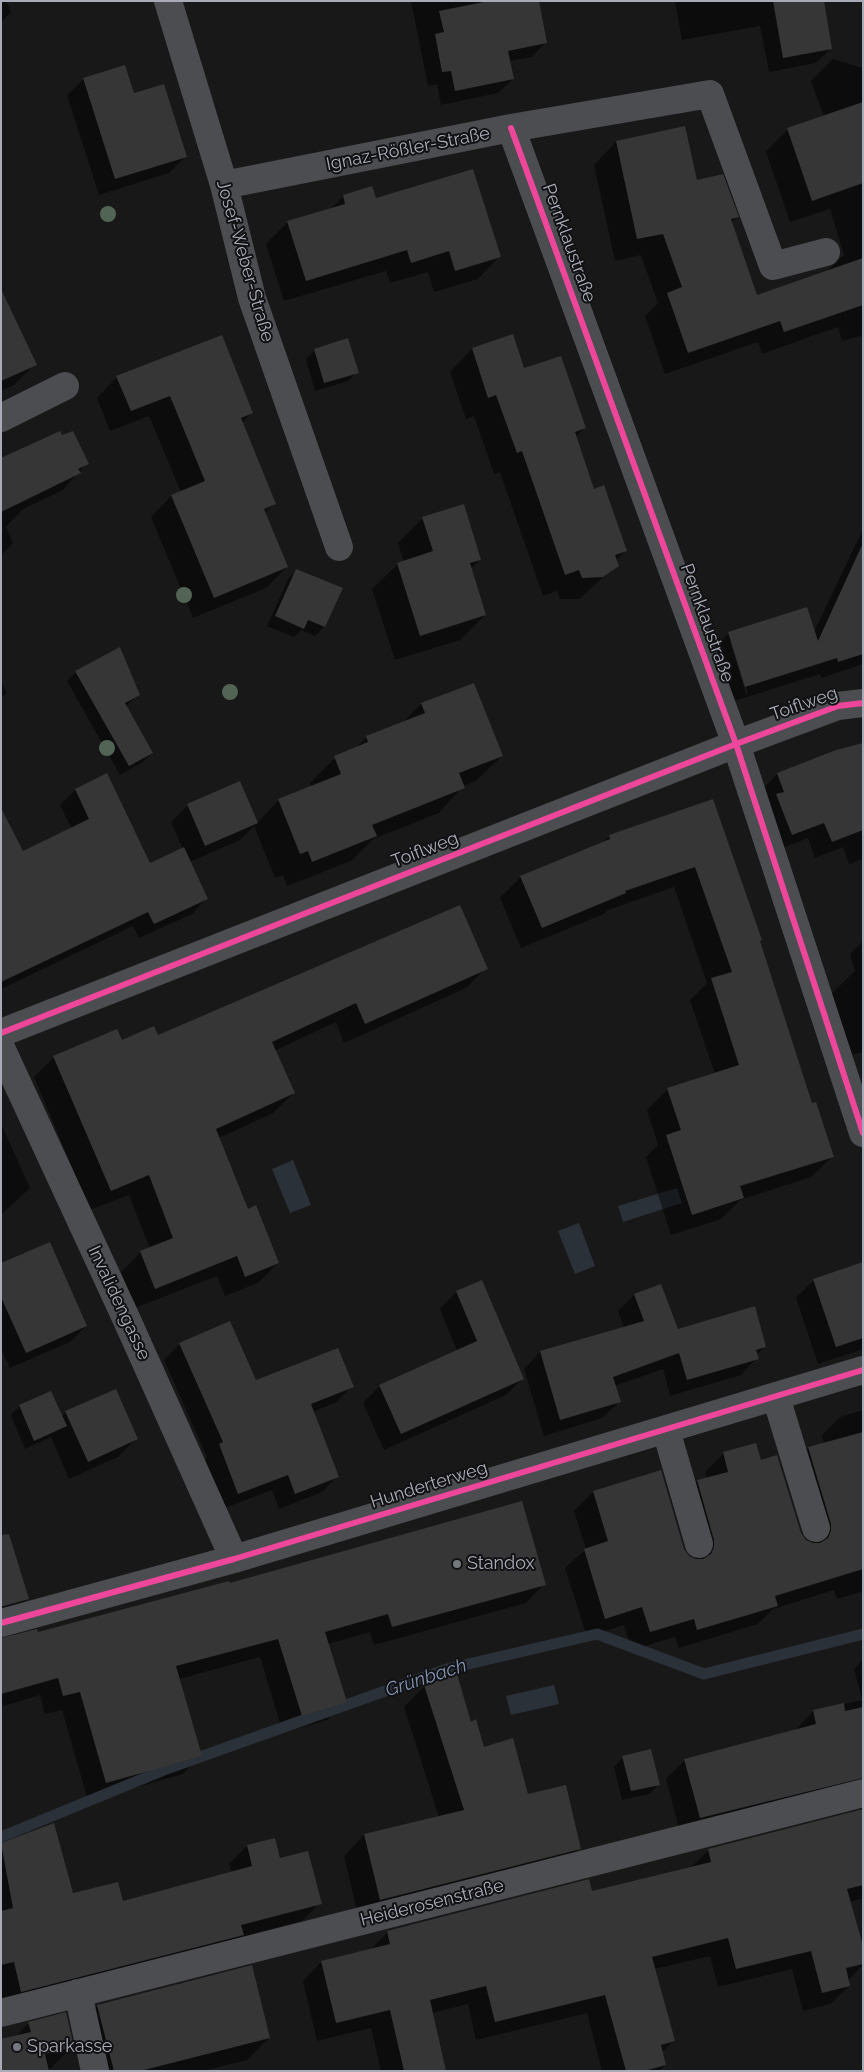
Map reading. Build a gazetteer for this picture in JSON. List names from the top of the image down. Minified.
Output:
{"streets":{"street":["Ignaz-Rößler-Straße","Pernklaustraße","Josef-Weber-Straße","Toiflweg","Invalidengasse","Hunderterweg","Heiderosenstraße"]},"crossings":[["Ignaz-Rößler-Straße","Pernklaustraße"],["Ignaz-Rößler-Straße","Josef-Weber-Straße"],["Pernklaustraße","Toiflweg"],["Invalidengasse","Hunderterweg"]],"water":["Grünbach"],"places":["Standox","Sparkasse"]}
